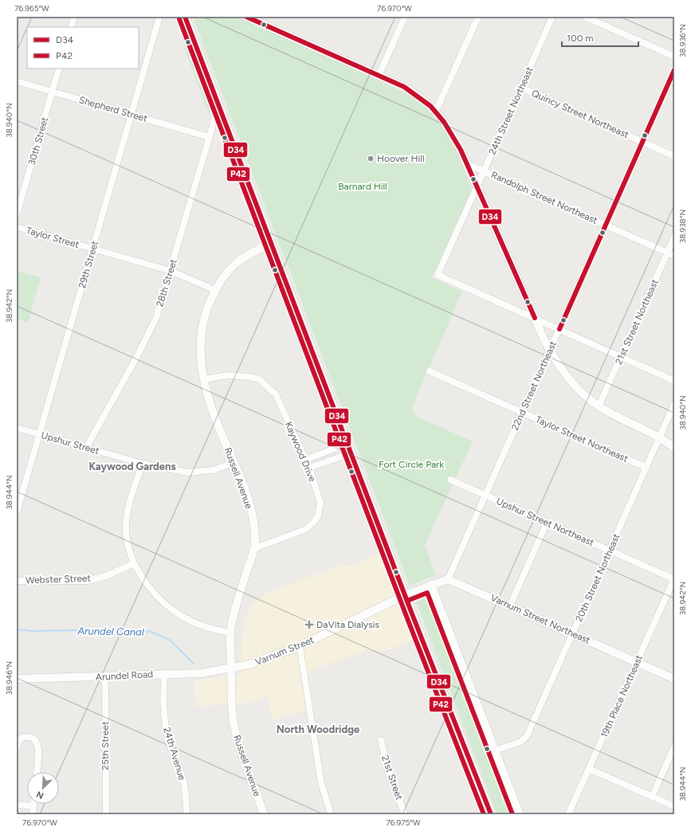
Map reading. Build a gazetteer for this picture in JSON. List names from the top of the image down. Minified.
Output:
{"streets":{"street":["Shepherd Street","24th Street Northeast","Quincy Street Northeast","30th Street","Randolph Street Northeast","Taylor Street","29th Street","28th Street","21st Street Northeast","22nd Street Northeast","Taylor Street Northeast","Upshur Street","Kaywood Drive","Russell Avenue","Upshur Street Northeast","20th Street Northeast","Webster Street","Varnum Street Northeast","Varnum Street","Arundel Road","19th Place Northeast","25th Street","24th Avenue","21st Street"]},"crossings":[["Shepherd Street","30th Street"],["Shepherd Street","29th Street"],["Shepherd Street","28th Street"],["24th Street Northeast","Quincy Street Northeast"],["24th Street Northeast","Randolph Street Northeast"],["Quincy Street Northeast","22nd Street Northeast"],["Randolph Street Northeast","21st Street Northeast"],["Randolph Street Northeast","22nd Street Northeast"],["Randolph Street Northeast","20th Street Northeast"],["Taylor Street","29th Street"],["Taylor Street","28th Street"],["Taylor Street","Russell Avenue"],["29th Street","Upshur Street"],["28th Street","Upshur Street"],["22nd Street Northeast","Taylor Street Northeast"],["22nd Street Northeast","Upshur Street Northeast"],["22nd Street Northeast","Varnum Street Northeast"],["Taylor Street Northeast","20th Street Northeast"],["Upshur Street","Russell Avenue"],["Kaywood Drive","Russell Avenue"],["Russell Avenue","Varnum Street"],["Russell Avenue","Arundel Road"],["Upshur Street Northeast","20th Street Northeast"],["Upshur Street Northeast","19th Place Northeast"],["20th Street Northeast","Varnum Street Northeast"],["Varnum Street Northeast","19th Place Northeast"],["Varnum Street","Arundel Road"],["Arundel Road","25th Street"],["Arundel Road","24th Avenue"]],"districts":["Kaywood Gardens","North Woodridge"],"water":["Arundel Canal"],"parks":["Barnard Hill","Fort Circle Park"],"places":{"other":["Hoover Hill"],"health":["DaVita Dialysis"]},"lines":["transit line D34","transit line P42"],"legend":["D34","P42"],"scale_bar":"100 m","north":"bottom left","coordinates":["76.965°W","76.970°W","38.936°N","38.940°N","38.938°N","38.942°N","38.944°N","38.946°N","76.975°W"]}
